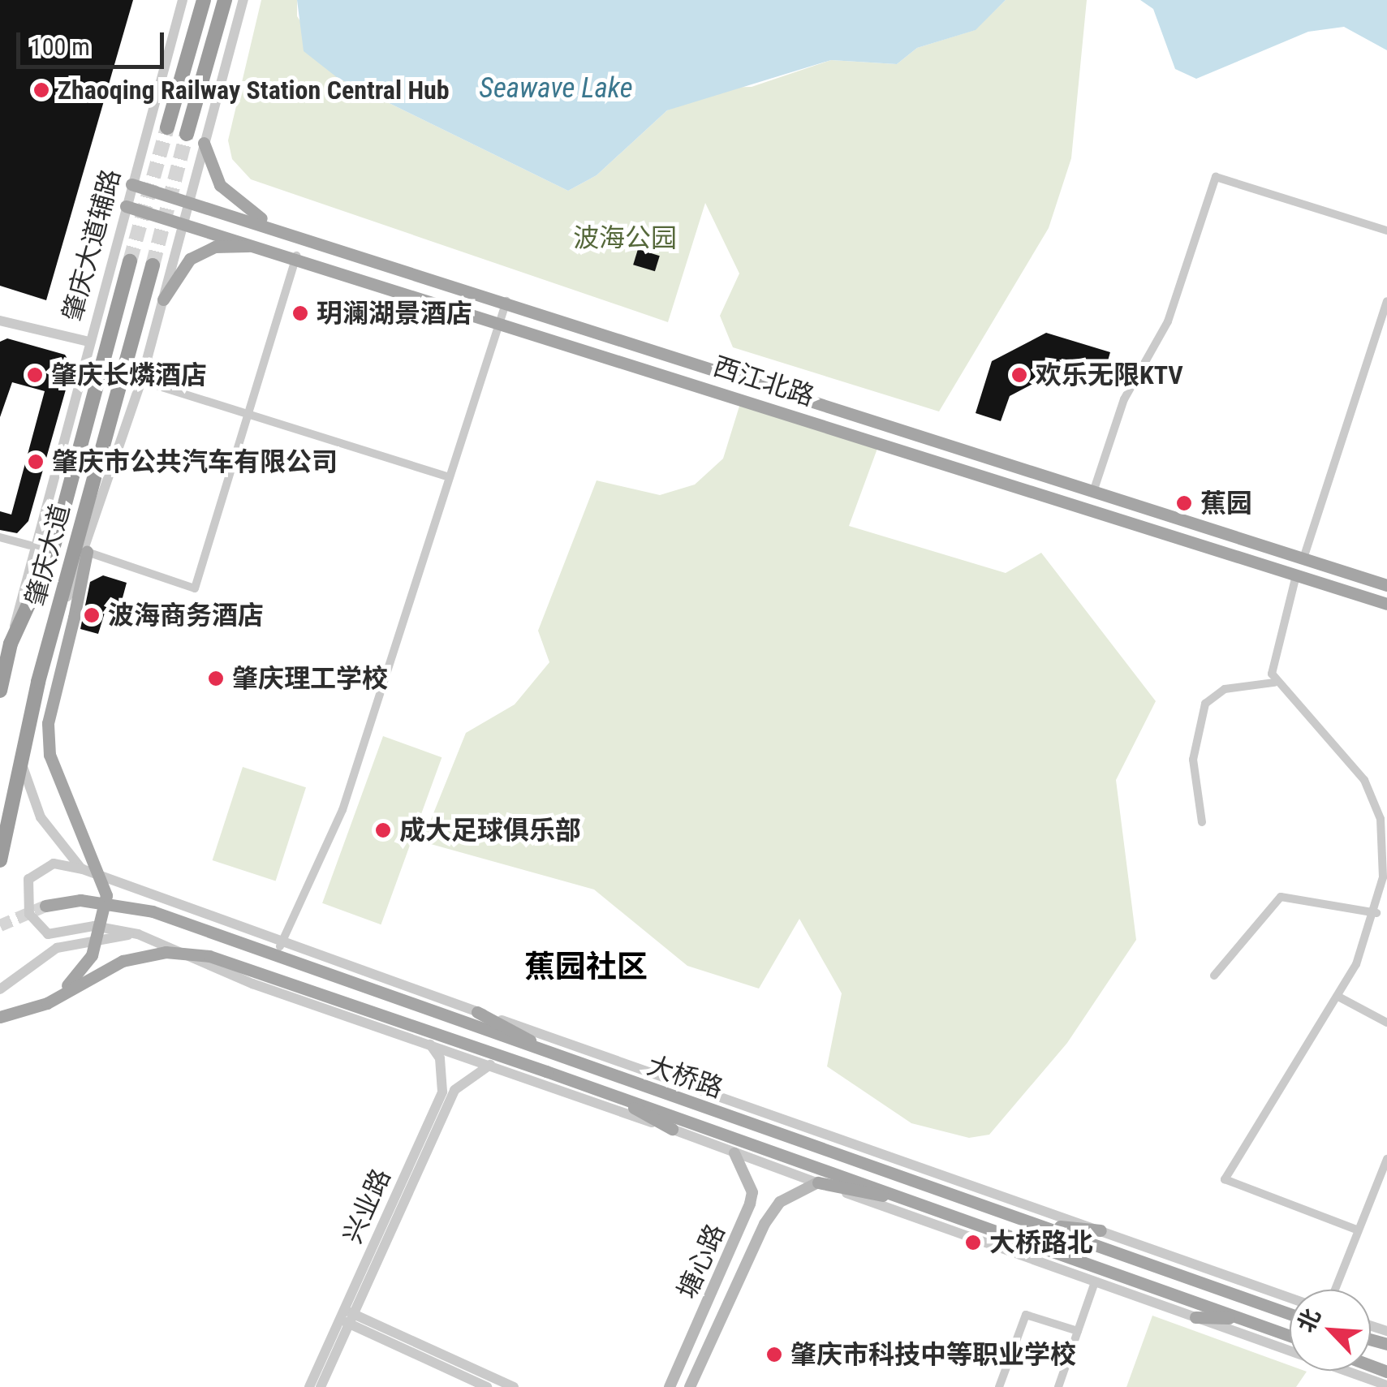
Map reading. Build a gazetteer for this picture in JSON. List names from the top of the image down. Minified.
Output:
{"streets":{"highway":["肇庆大道"],"main road":["西江北路","大桥路","塘心路"],"street":["肇庆大道辅路","兴业路"]},"crossings":[["肇庆大道辅路","西江北路"],["肇庆大道辅路","肇庆大道"]],"districts":["蕉园社区"],"water":["Seawave Lake"],"parks":["波海公园"],"places":["Zhaoqing Railway Station Central Hub","玥澜湖景酒店","肇庆长燐酒店","欢乐无限KTV","肇庆市公共汽车有限公司","蕉园","波海商务酒店","肇庆理工学校","成大足球俱乐部","大桥路北","肇庆市科技中等职业学校"],"scale_bar":"100 m","north":"top left"}
